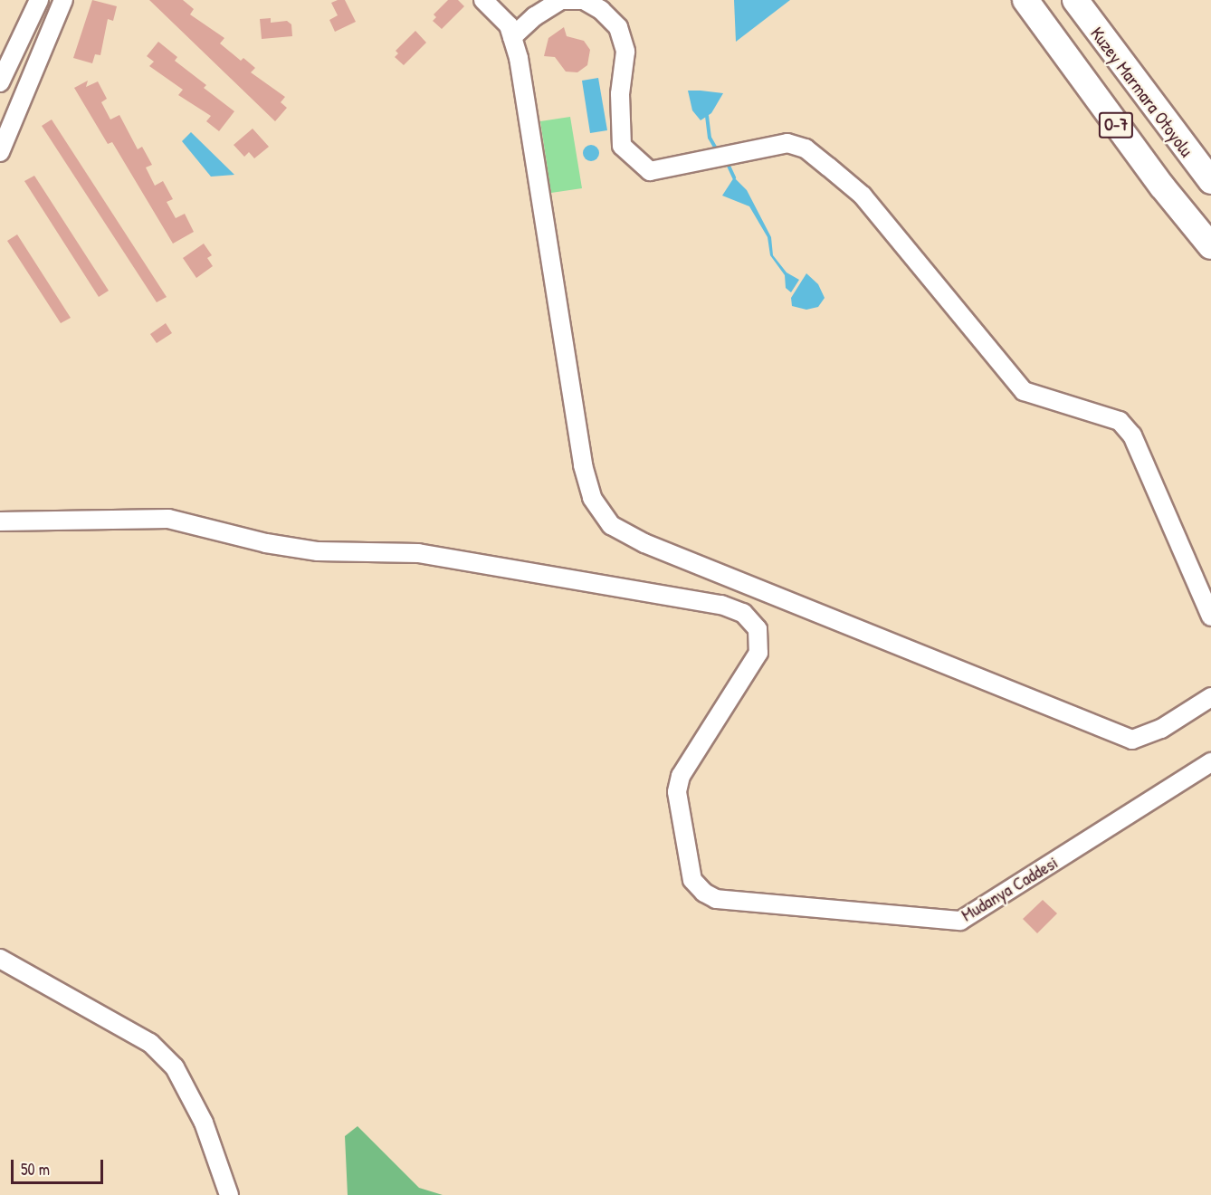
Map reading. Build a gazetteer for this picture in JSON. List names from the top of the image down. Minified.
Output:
{"streets":{"highway":["Kuzey Marmara Otoyolu","O-7"],"street":["Mudanya Caddesi"]},"scale_bar":"50 m"}
